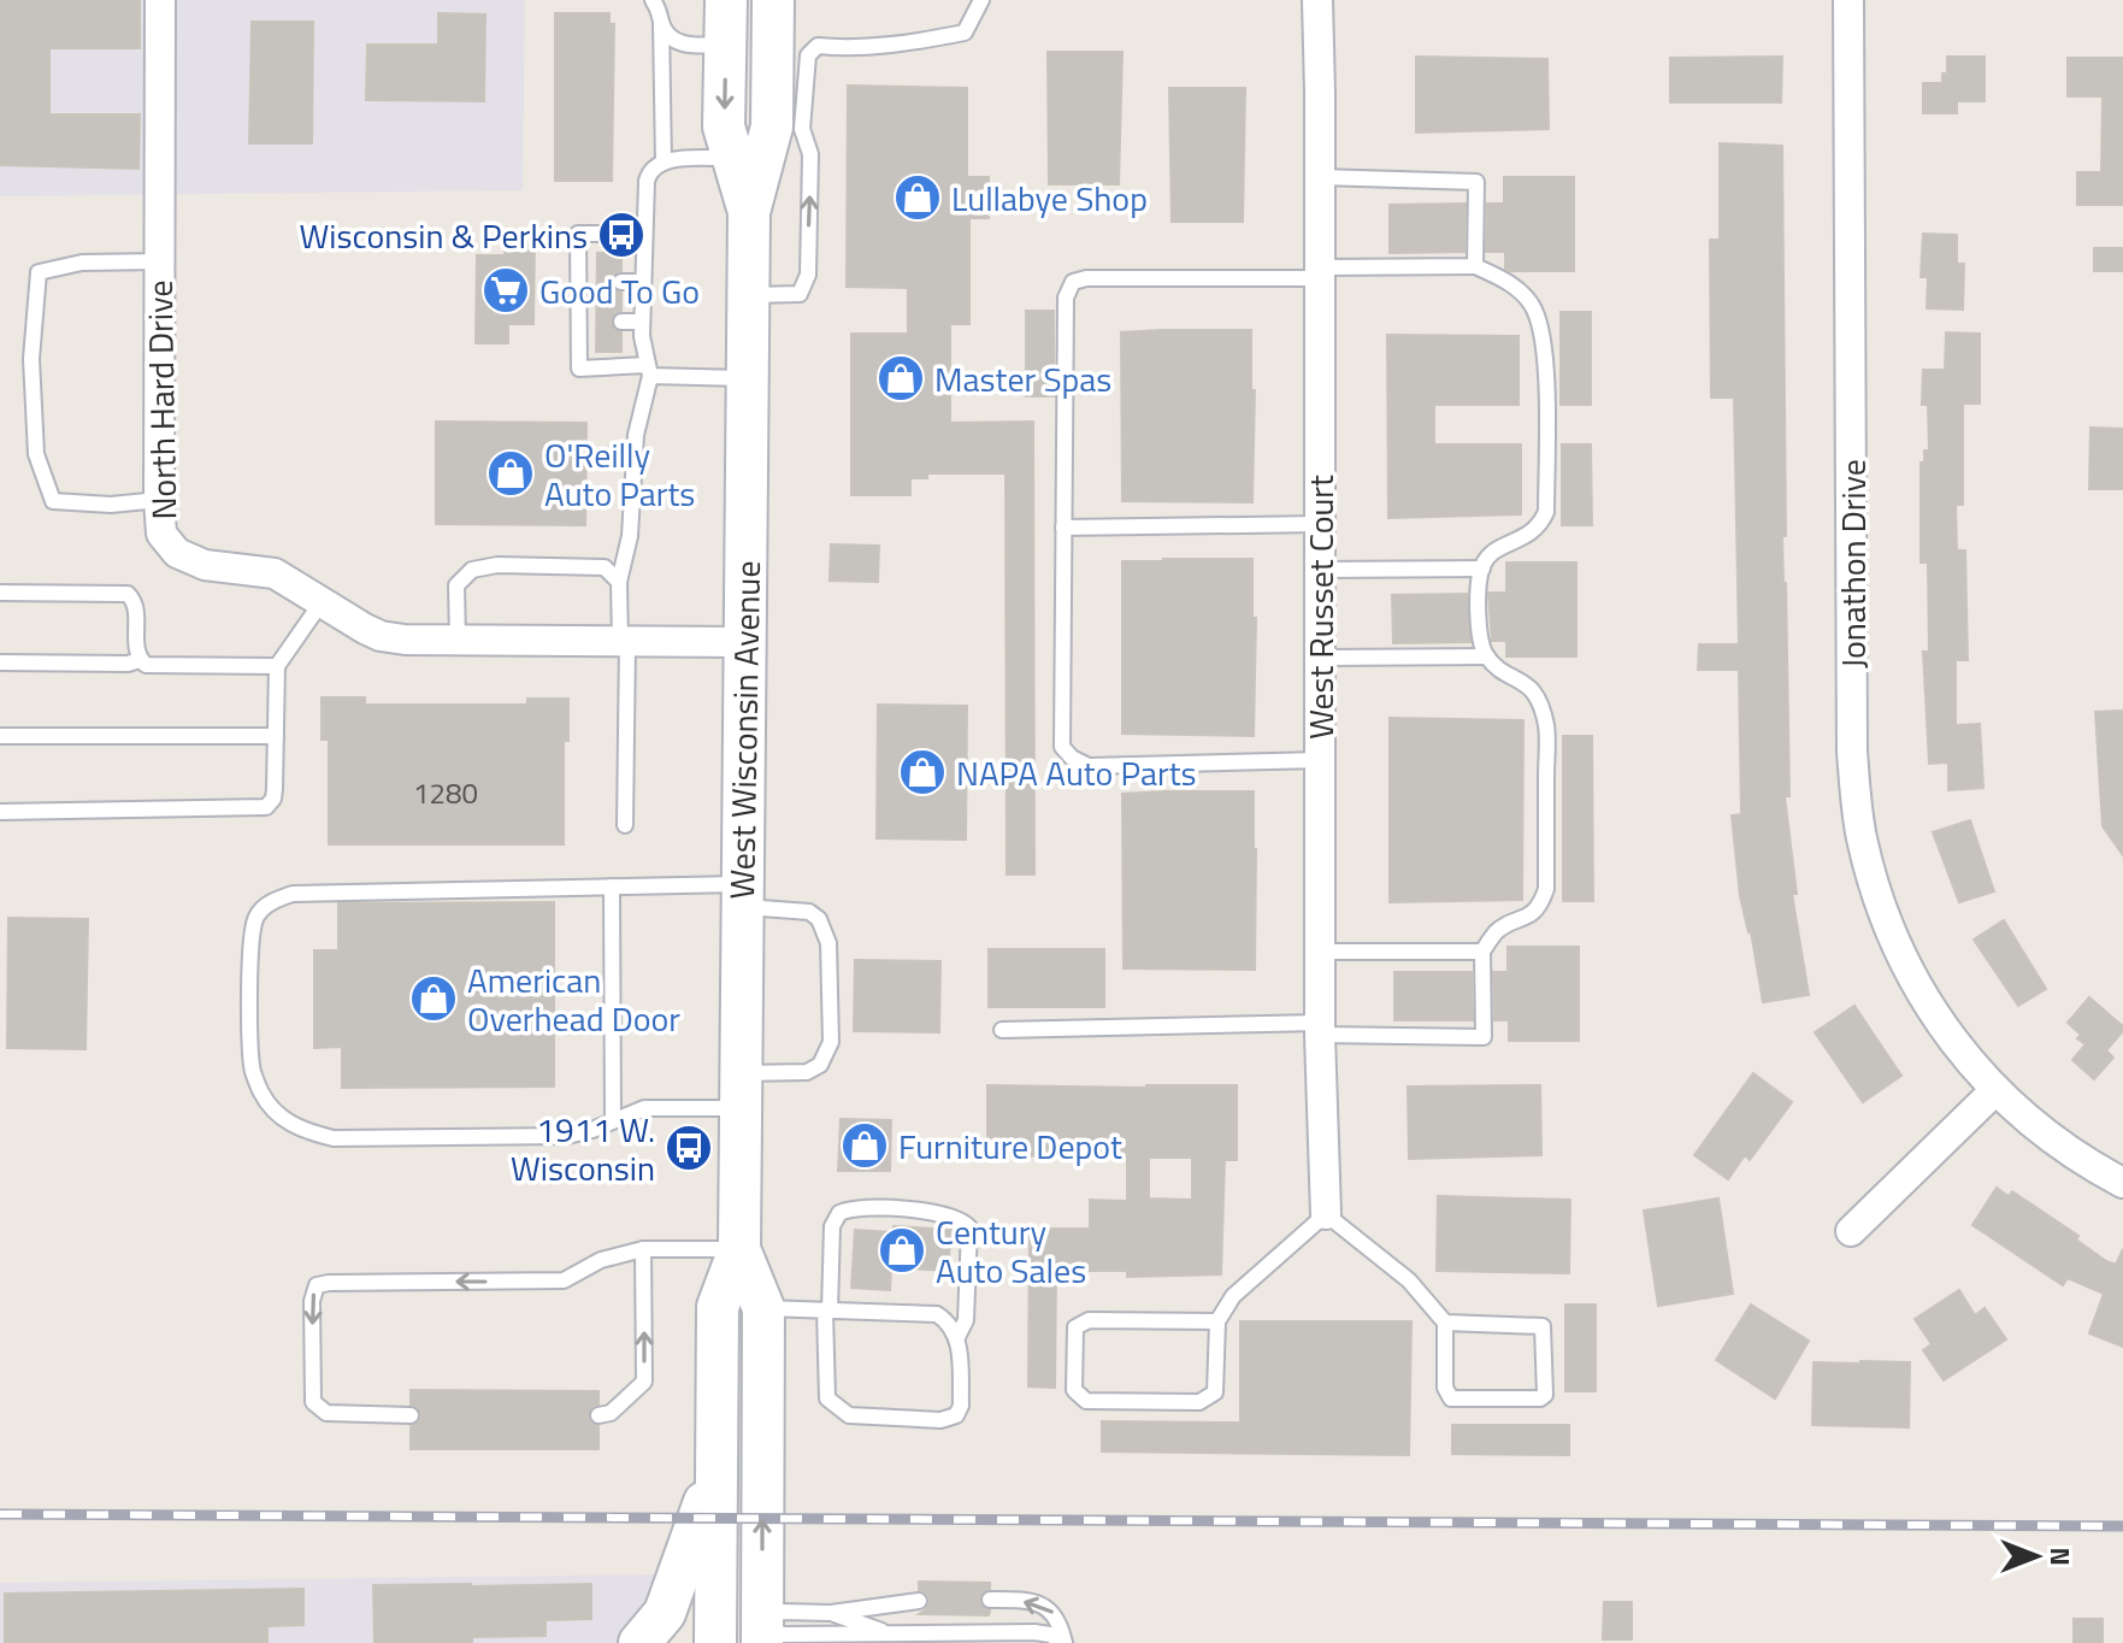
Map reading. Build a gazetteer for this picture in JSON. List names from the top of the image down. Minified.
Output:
{"streets":{"main road":["West Wisconsin Avenue"],"street":["North Hard Drive","Jonathon Drive","West Russet Court"]},"crossings":[["North Hard Drive","West Wisconsin Avenue"]],"places":{"shop":["Lullabye Shop","Master Spas","O'Reilly Auto Parts","NAPA Auto Parts","American Overhead Door","Furniture Depot","Century Auto Sales"],"bus stop":["Wisconsin & Perkins","1911 W. Wisconsin"],"supermarket":["Good To Go"]},"house_numbers":["1280"],"north":"right"}
